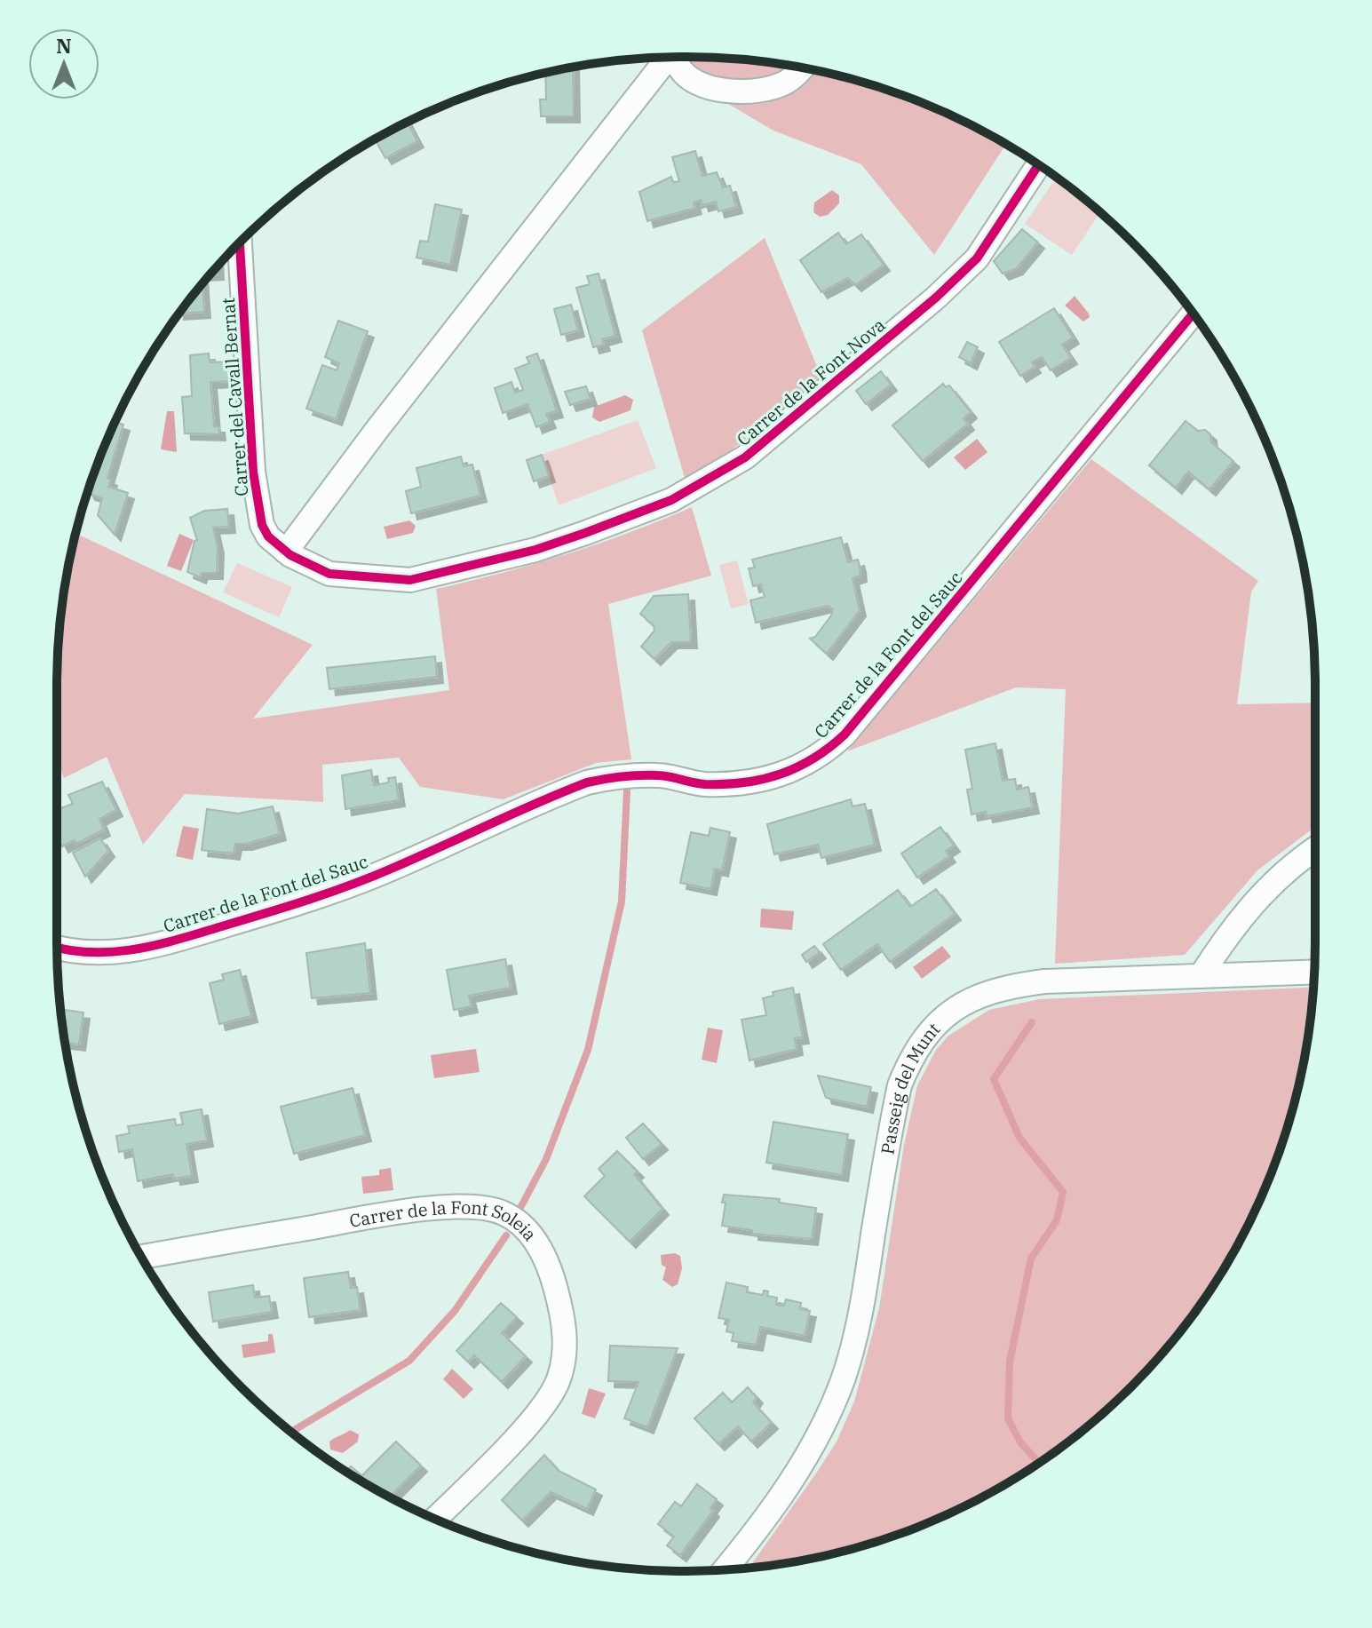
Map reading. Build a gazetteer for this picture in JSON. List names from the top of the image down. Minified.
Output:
{"streets":{"street":["Carrer de la Font Nova","Carrer del Cavall Bernat","Carrer de la Font del Sauc","Passeig del Munt","Carrer de la Font Soleia"]},"crossings":[["Carrer de la Font Nova","Carrer del Cavall Bernat"]],"north":"top"}
